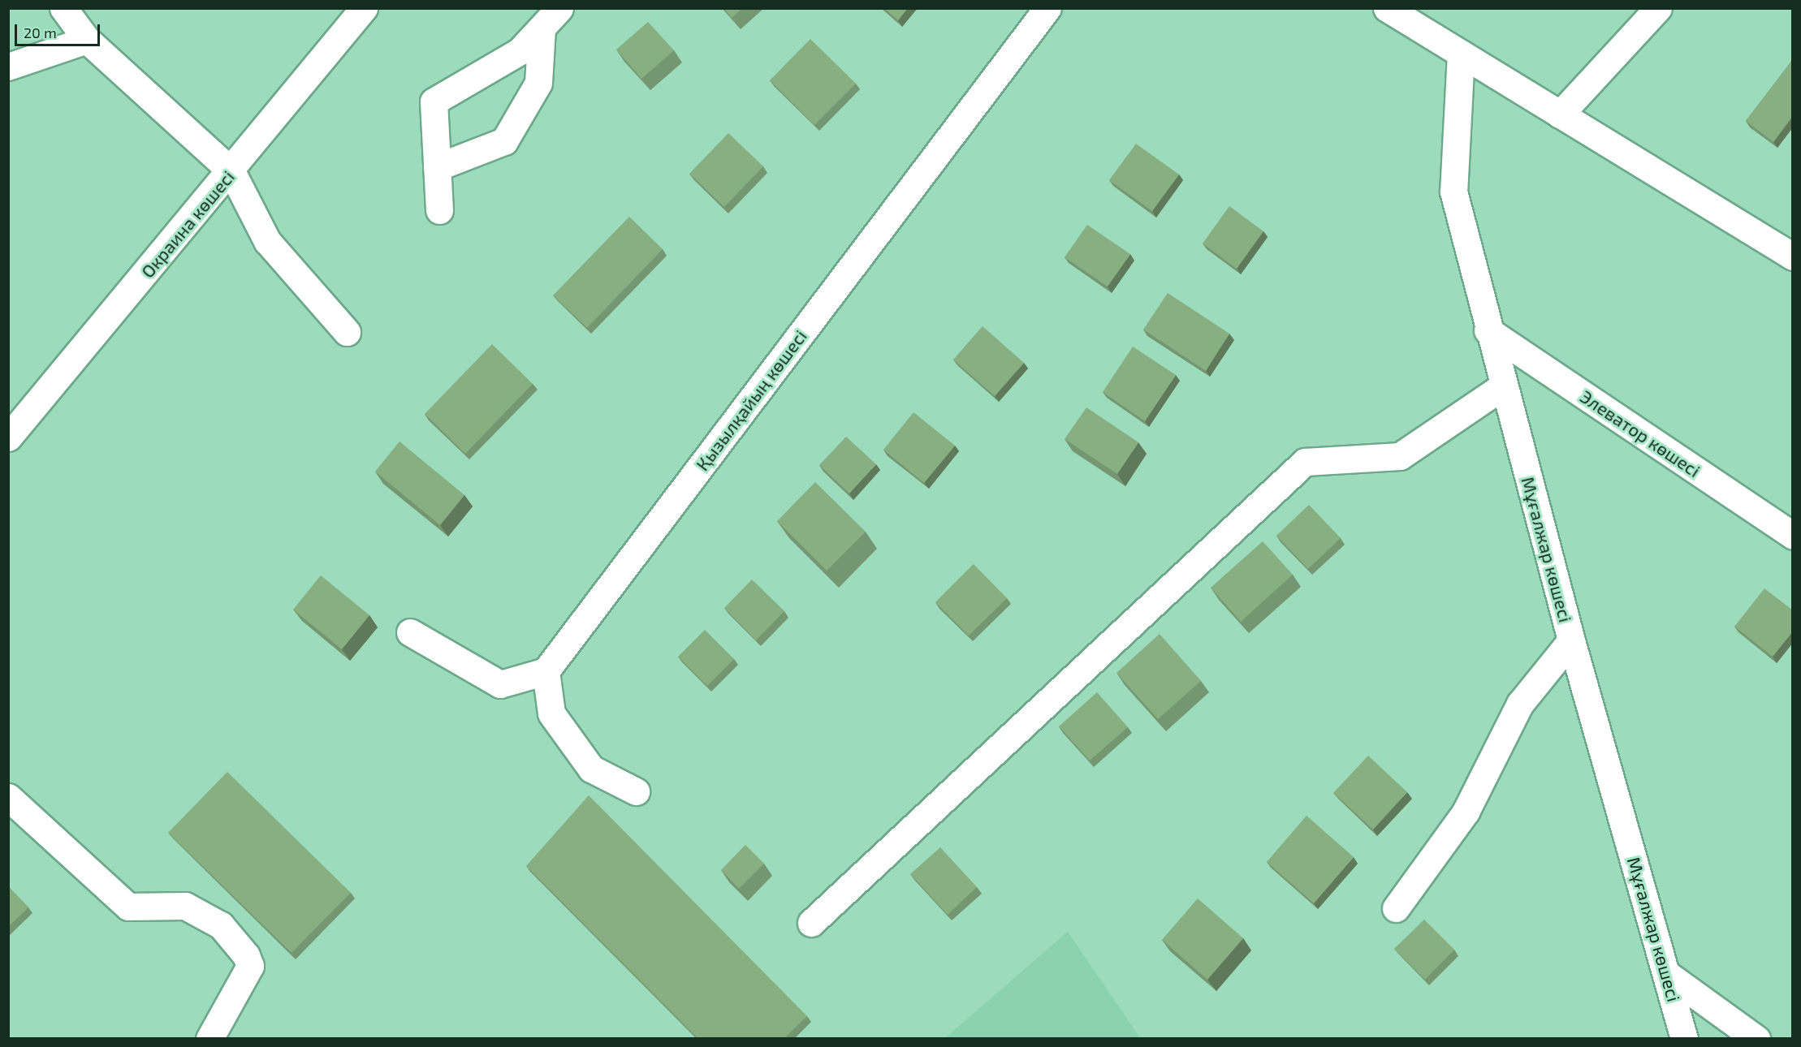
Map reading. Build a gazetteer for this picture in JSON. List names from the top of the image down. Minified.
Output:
{"streets":{"street":["Окраина көшесі","Қызылқайың көшесі","Элеватор көшесі","Мұғалжар көшесі"]},"crossings":[["Элеватор көшесі","Мұғалжар көшесі"]],"scale_bar":"20 m"}
